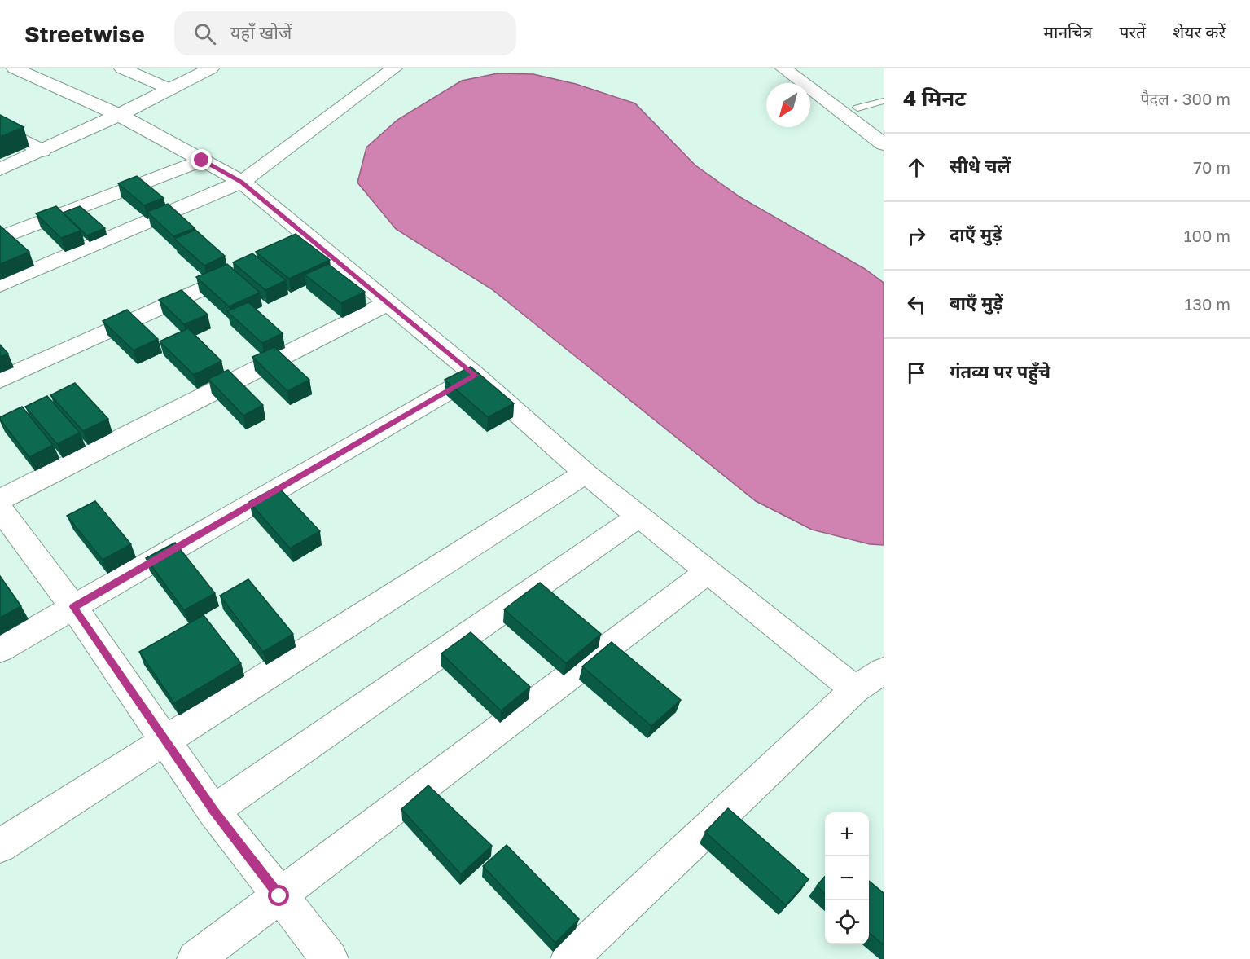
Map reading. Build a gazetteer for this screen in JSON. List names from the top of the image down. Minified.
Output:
{"north":"bottom left","page":{"header":"Streetwise","search":"यहाँ खोजें","nav":["मानचित्र","परतें","शेयर करें"],"heading":["4 मिनट","पैदल · 300 m"],"list":[["सीधे चलें","70 m"],["दाएँ मुड़ें","100 m"],["बाएँ मुड़ें","130 m"],"गंतव्य पर पहुँचे"],"map_buttons":["+","−"]}}
